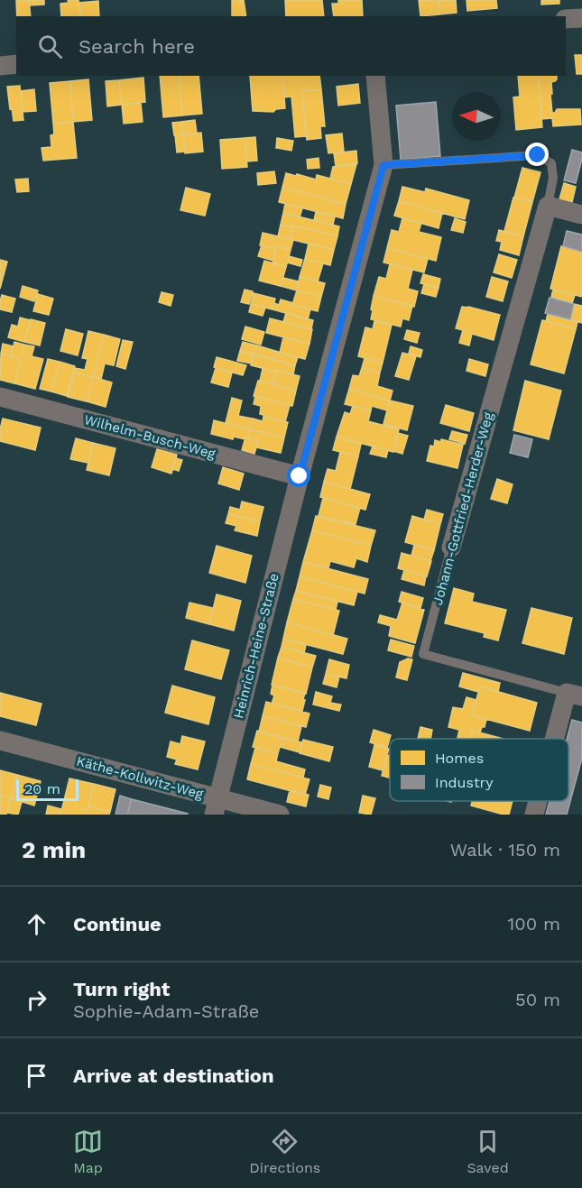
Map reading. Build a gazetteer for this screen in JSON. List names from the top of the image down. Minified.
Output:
{"streets":{"street":["Wilhelm-Busch-Weg","Johann-Gottfried-Herder-Weg","Heinrich-Heine-Straße","Käthe-Kollwitz-Weg"]},"crossings":[["Wilhelm-Busch-Weg","Heinrich-Heine-Straße"],["Heinrich-Heine-Straße","Käthe-Kollwitz-Weg"]],"legend":["Homes","Industry"],"scale_bar":"20 m","north":"left","page":{"search":"Search here","scale":"20 m","heading":["2 min","Walk · 150 m"],"list":[["Continue","100 m"],["Turn right","Sophie-Adam-Straße","50 m"],"Arrive at destination"],"nav":["Map","Directions","Saved"]}}
